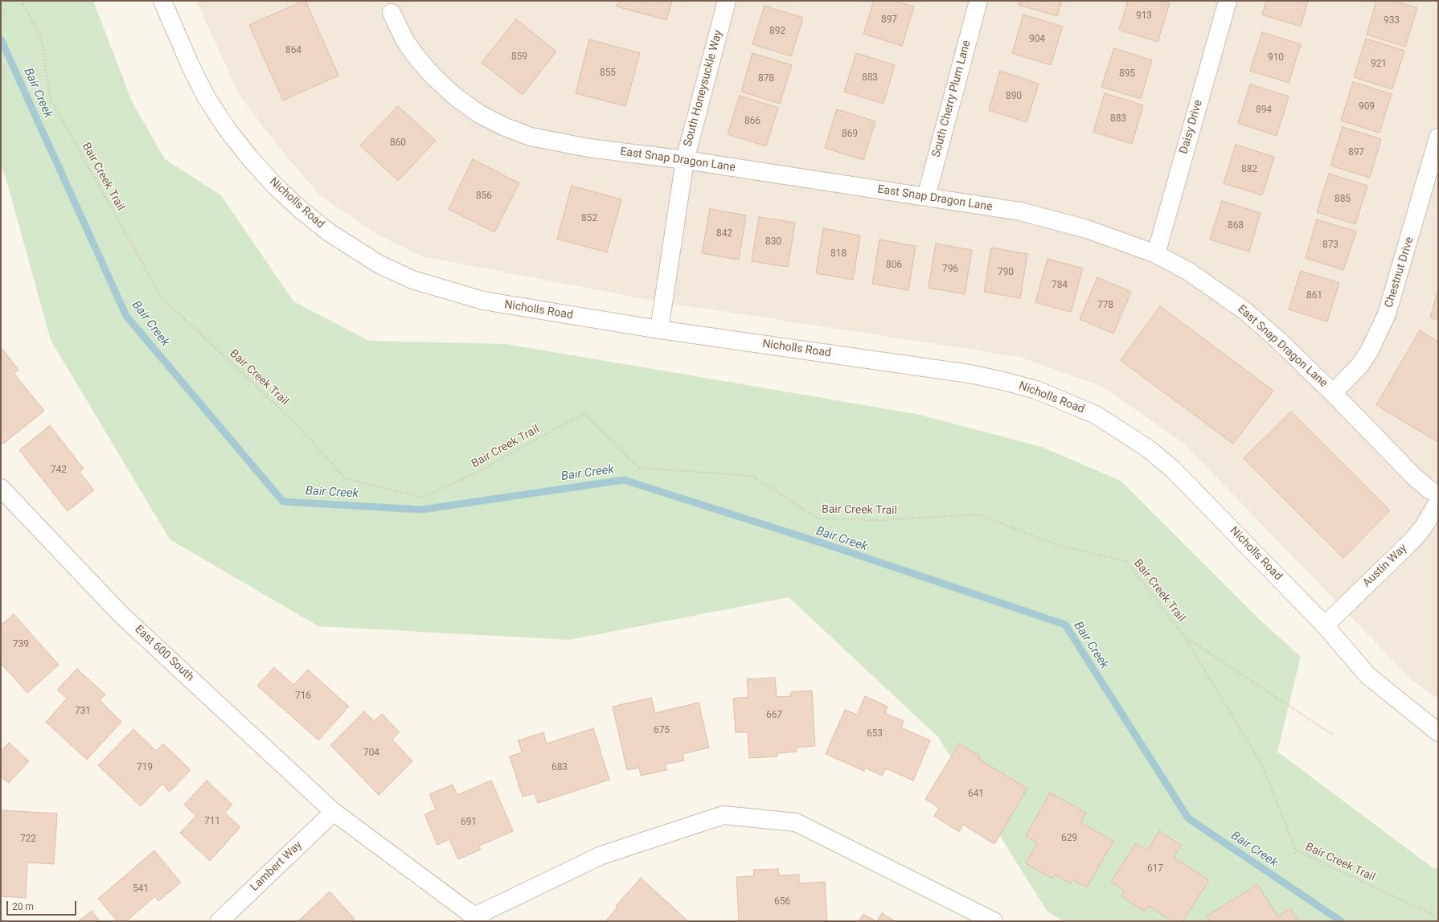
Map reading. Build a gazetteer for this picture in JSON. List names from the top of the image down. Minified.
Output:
{"streets":{"street":["South Honeysuckle Way","South Cherry Plum Lane","Daisy Drive","East Snap Dragon Lane","Nicholls Road","Chestnut Drive","Austin Way","East 600 South","Lambert Way"],"path":["Bair Creek Trail"]},"crossings":[["South Honeysuckle Way","East Snap Dragon Lane"],["South Honeysuckle Way","Nicholls Road"],["South Cherry Plum Lane","East Snap Dragon Lane"],["Daisy Drive","East Snap Dragon Lane"],["East Snap Dragon Lane","Chestnut Drive"],["Nicholls Road","Austin Way"],["East 600 South","Lambert Way"]],"water":["Bair Creek"],"house_numbers":["913","897","933","892","904","864","859","910","921","855","895","883","878","890","909","894","883","866","869","860","897","882","856","885","852","868","842","830","873","818","806","796","790","784","861","778","742","739","716","731","667","675","653","704","719","683","641","711","691","629","722","617","541","656"],"scale_bar":"20 m"}
